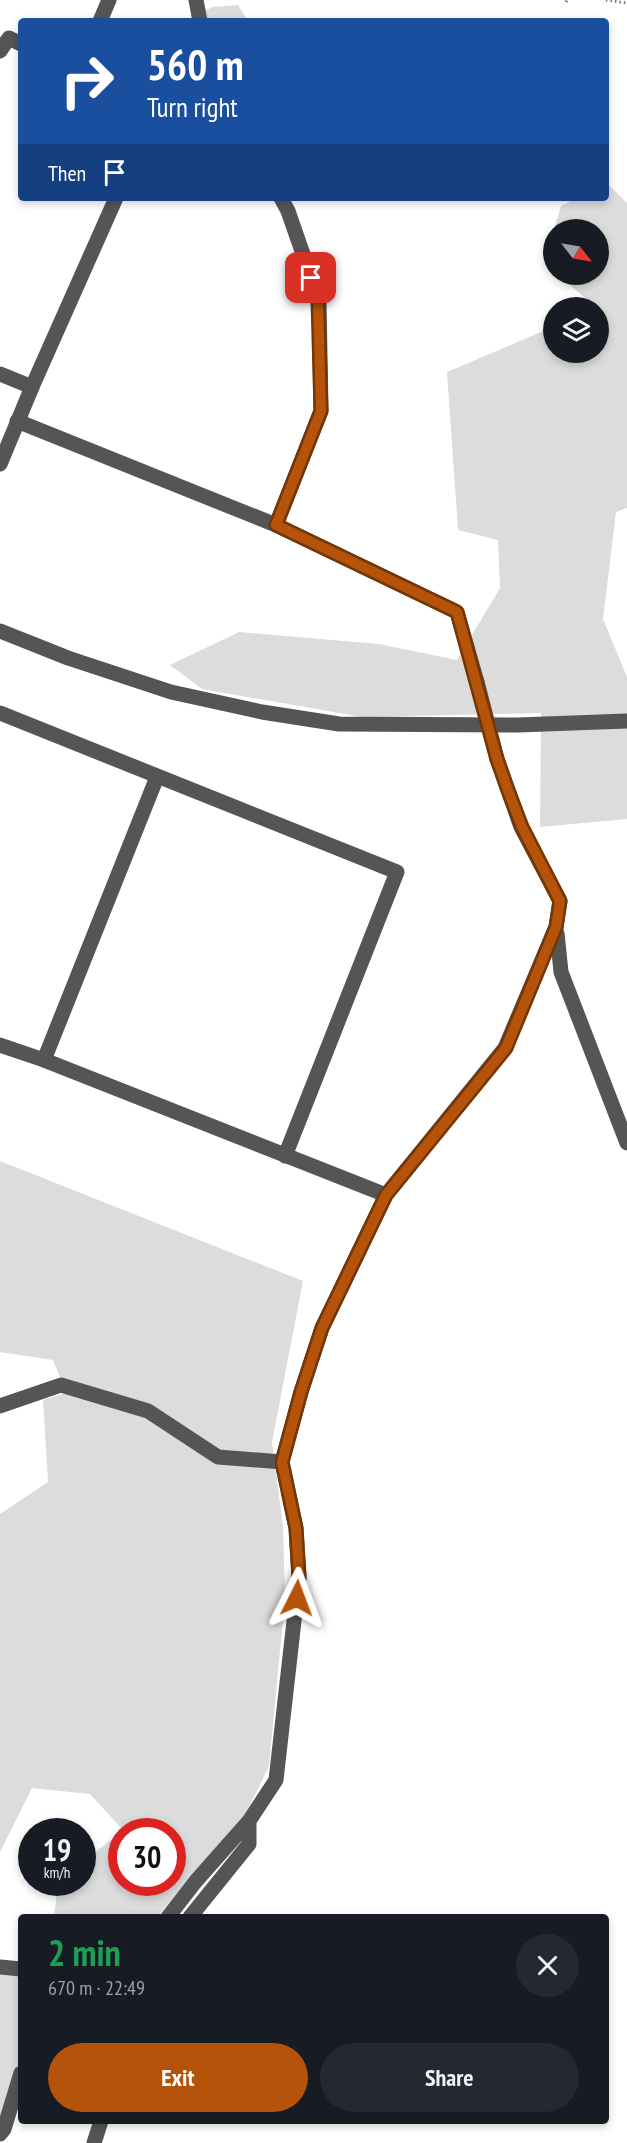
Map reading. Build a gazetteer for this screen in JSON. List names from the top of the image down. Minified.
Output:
{"north":"bottom right","page":{"turn":["560 m","Turn right"],"then":"Then","speed":"19 km/h","limit":"30","heading":["2 min","670 m · 22:49"],"buttons":["Exit","Share"]}}
